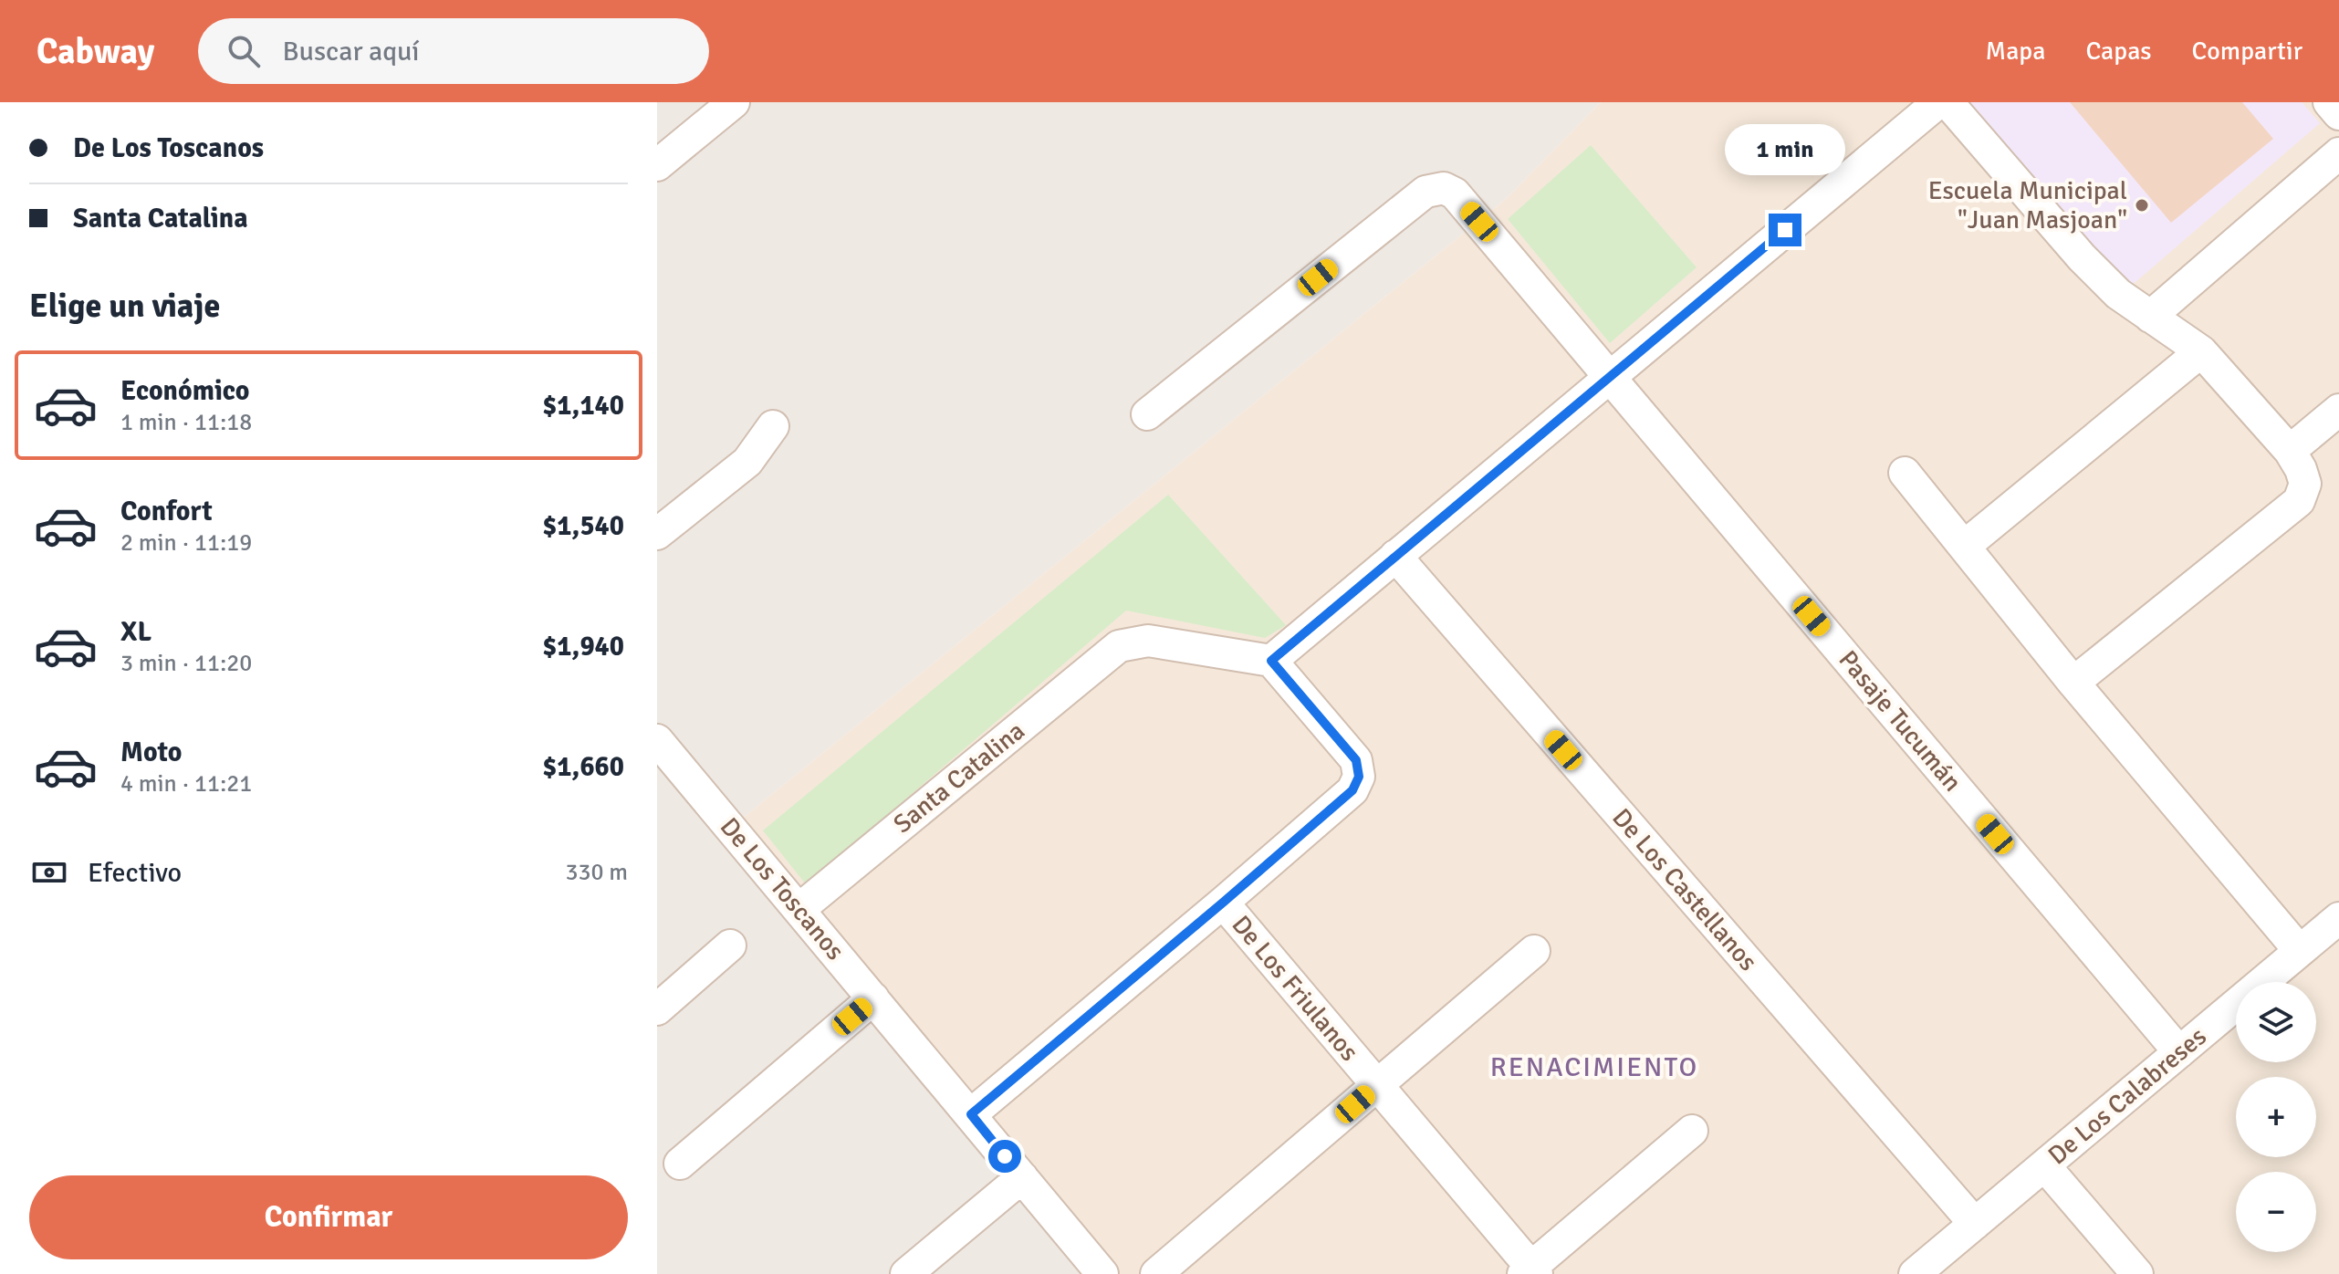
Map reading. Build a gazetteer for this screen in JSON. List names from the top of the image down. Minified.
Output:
{"streets":{"street":["Pasaje Tucumán","Santa Catalina","De Los Toscanos","De Los Castellanos","De Los Friulanos","De Los Calabreses"]},"crossings":[["Pasaje Tucumán","De Los Calabreses"],["Santa Catalina","De Los Toscanos"],["De Los Castellanos","De Los Calabreses"]],"districts":["RENACIMIENTO"],"places":["Escuela Municipal \"Juan Masjoan\""],"page":{"header":"Cabway","search":"Buscar aquí","nav":["Mapa","Capas","Compartir"],"banner":["De Los Toscanos","Santa Catalina"],"bubble":"1 min","heading":"Elige un viaje","list":[{"name":"Económico","note":"1 min · 11:18","value":"$1,140"},{"name":"Confort","note":"2 min · 11:19","value":"$1,540"},{"name":"XL","note":"3 min · 11:20","value":"$1,940"},{"name":"Moto","note":"4 min · 11:21","value":"$1,660"}],"pay":["Efectivo","330 m"],"map_buttons":["+","−"],"buttons":"Confirmar"}}
